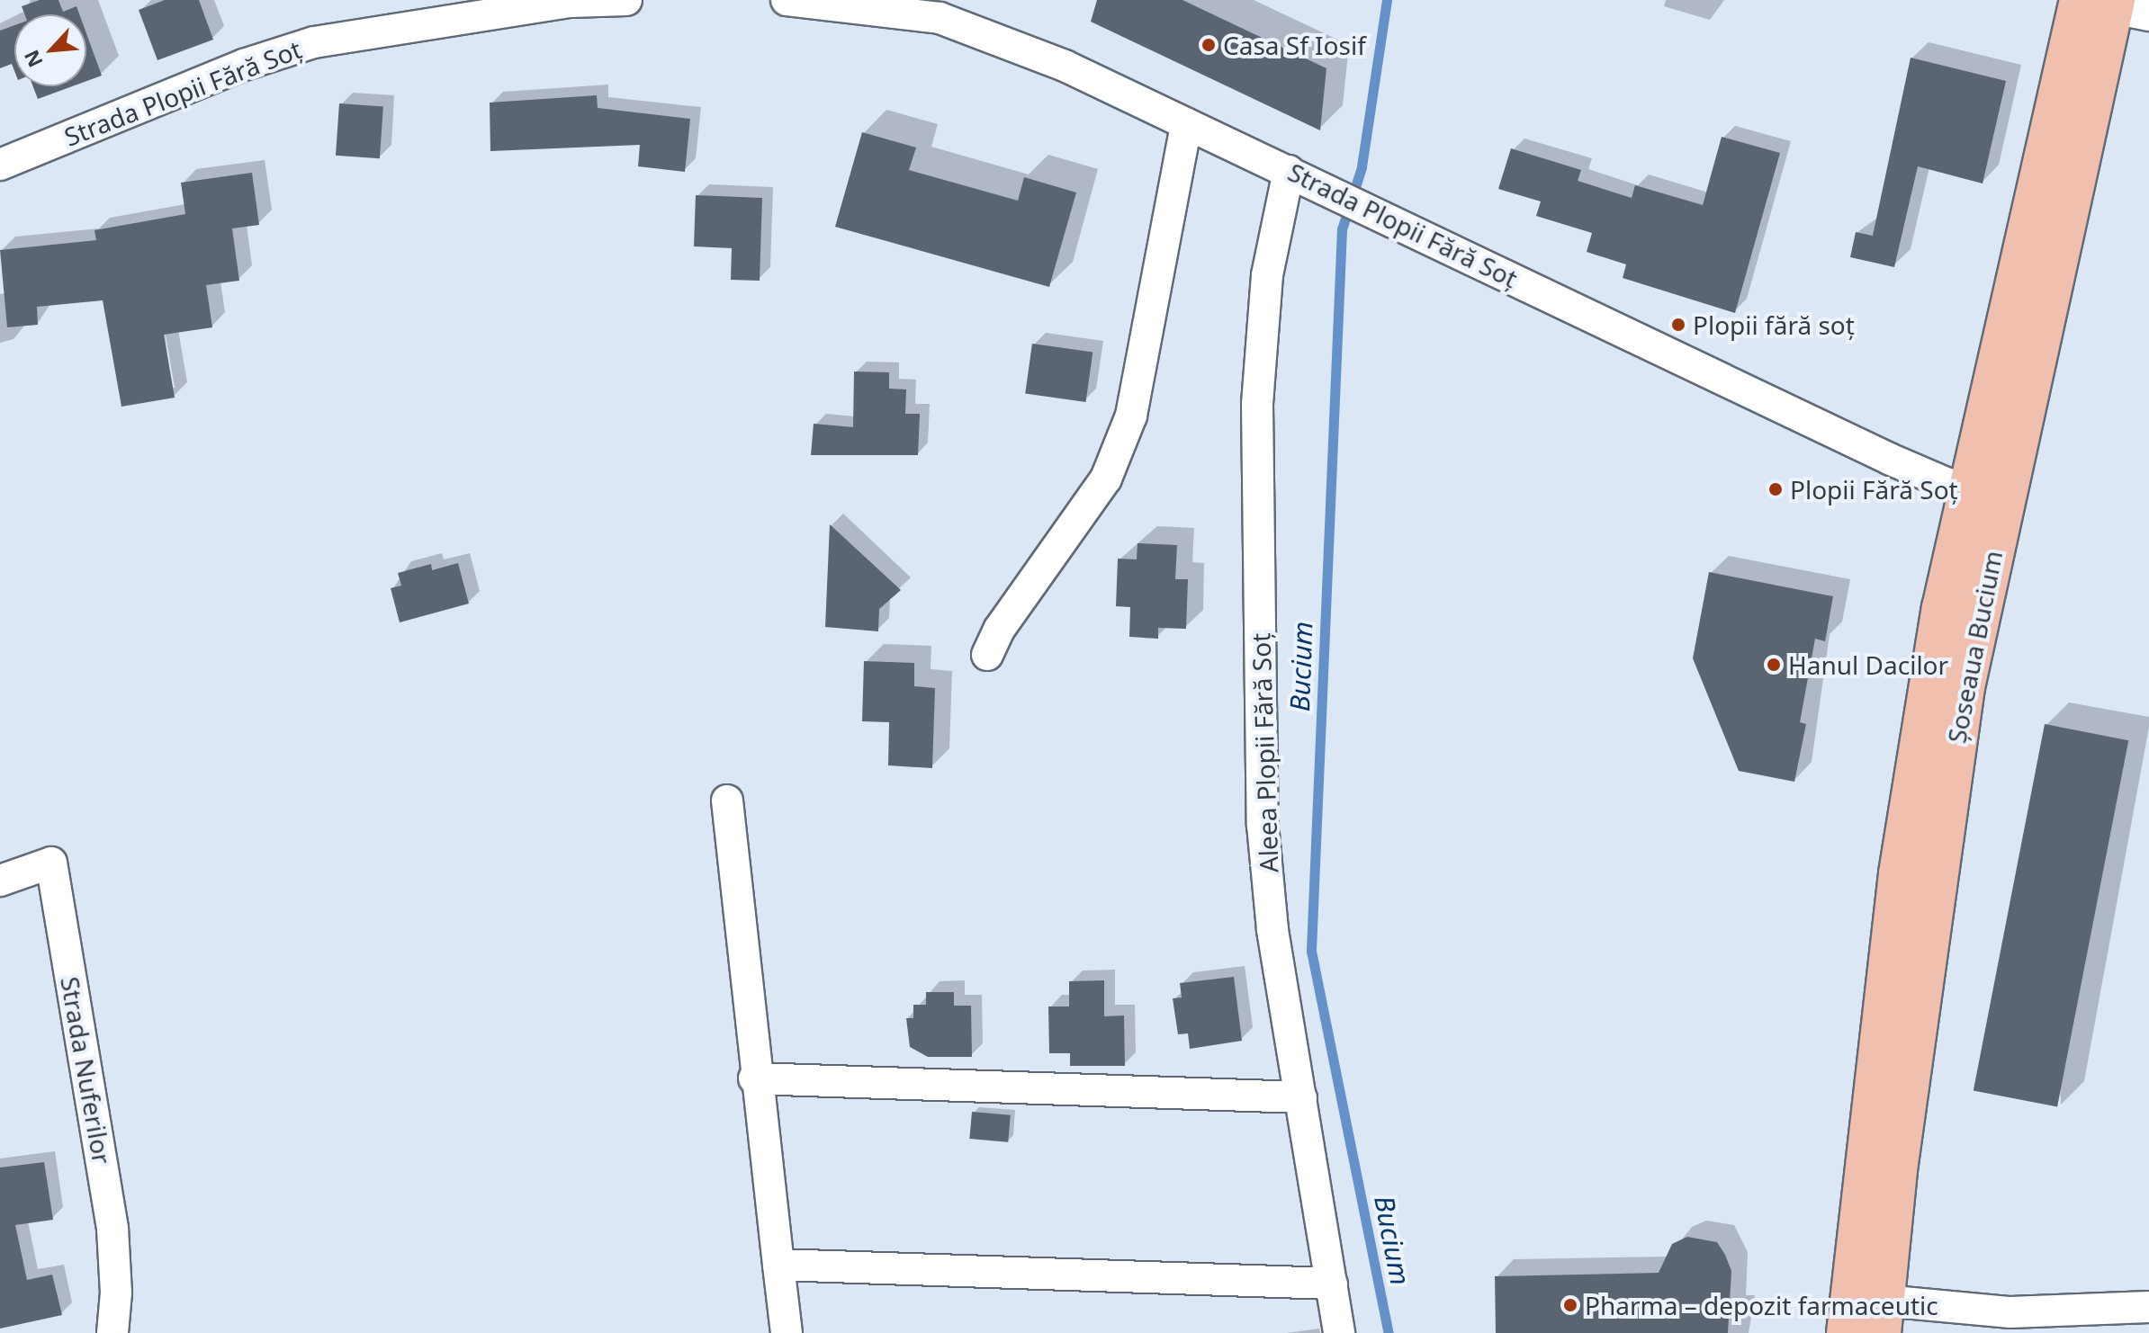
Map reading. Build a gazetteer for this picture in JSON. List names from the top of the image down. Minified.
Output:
{"streets":{"main road":["Șoseaua Bucium"],"street":["Strada Plopii Fără Soț","Aleea Plopii Fără Soț","Strada Nuferilor"]},"crossings":[["Strada Plopii Fără Soț","Șoseaua Bucium"],["Strada Plopii Fără Soț","Aleea Plopii Fără Soț"]],"water":["Bucium"],"places":["Casa Sf Iosif","Plopii fără soț","Plopii Fără Soț","Hanul Dacilor","Pharma – depozit farmaceutic"],"north":"bottom left"}
